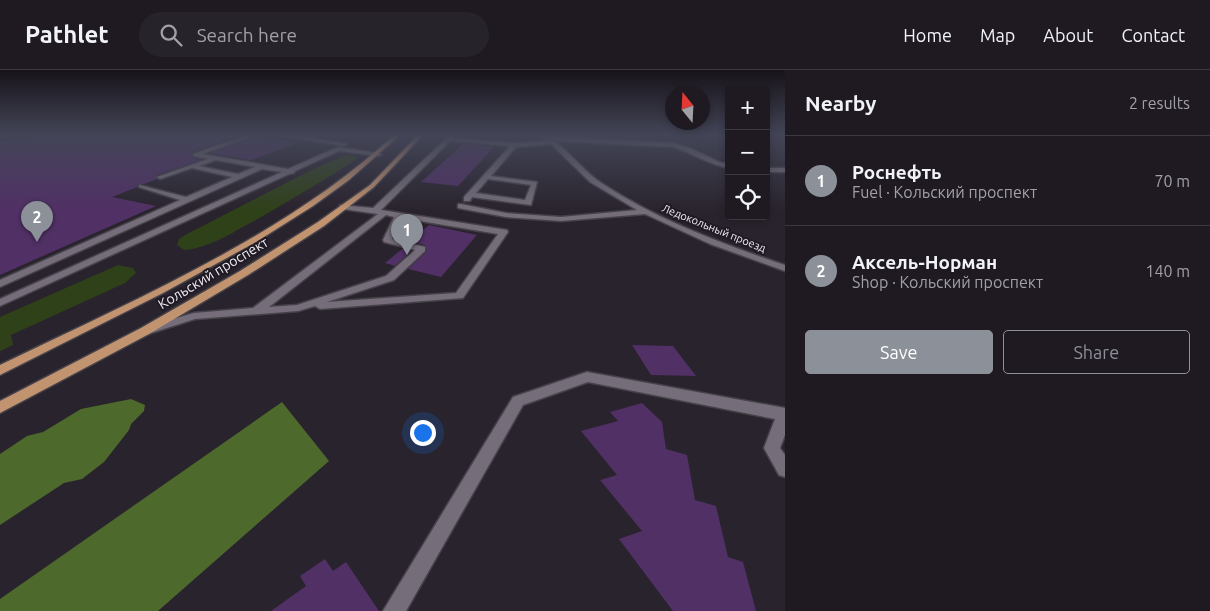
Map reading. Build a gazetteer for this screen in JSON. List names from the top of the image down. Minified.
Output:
{"streets":{"main road":["Кольский проспект"],"street":["Ледокольный проезд"]},"north":"top","page":{"header":"Pathlet","search":"Search here","nav":["Home","Map","About","Contact"],"heading":["Nearby","2 results"],"map_buttons":["+","−"],"list":[{"mark":"1","name":"Роснефть","note":"Fuel · Кольский проспект","value":"70 m"},{"mark":"2","name":"Аксель-Норман","note":"Shop · Кольский проспект","value":"140 m"}],"pins":["2","1"],"buttons":["Save","Share"]}}
